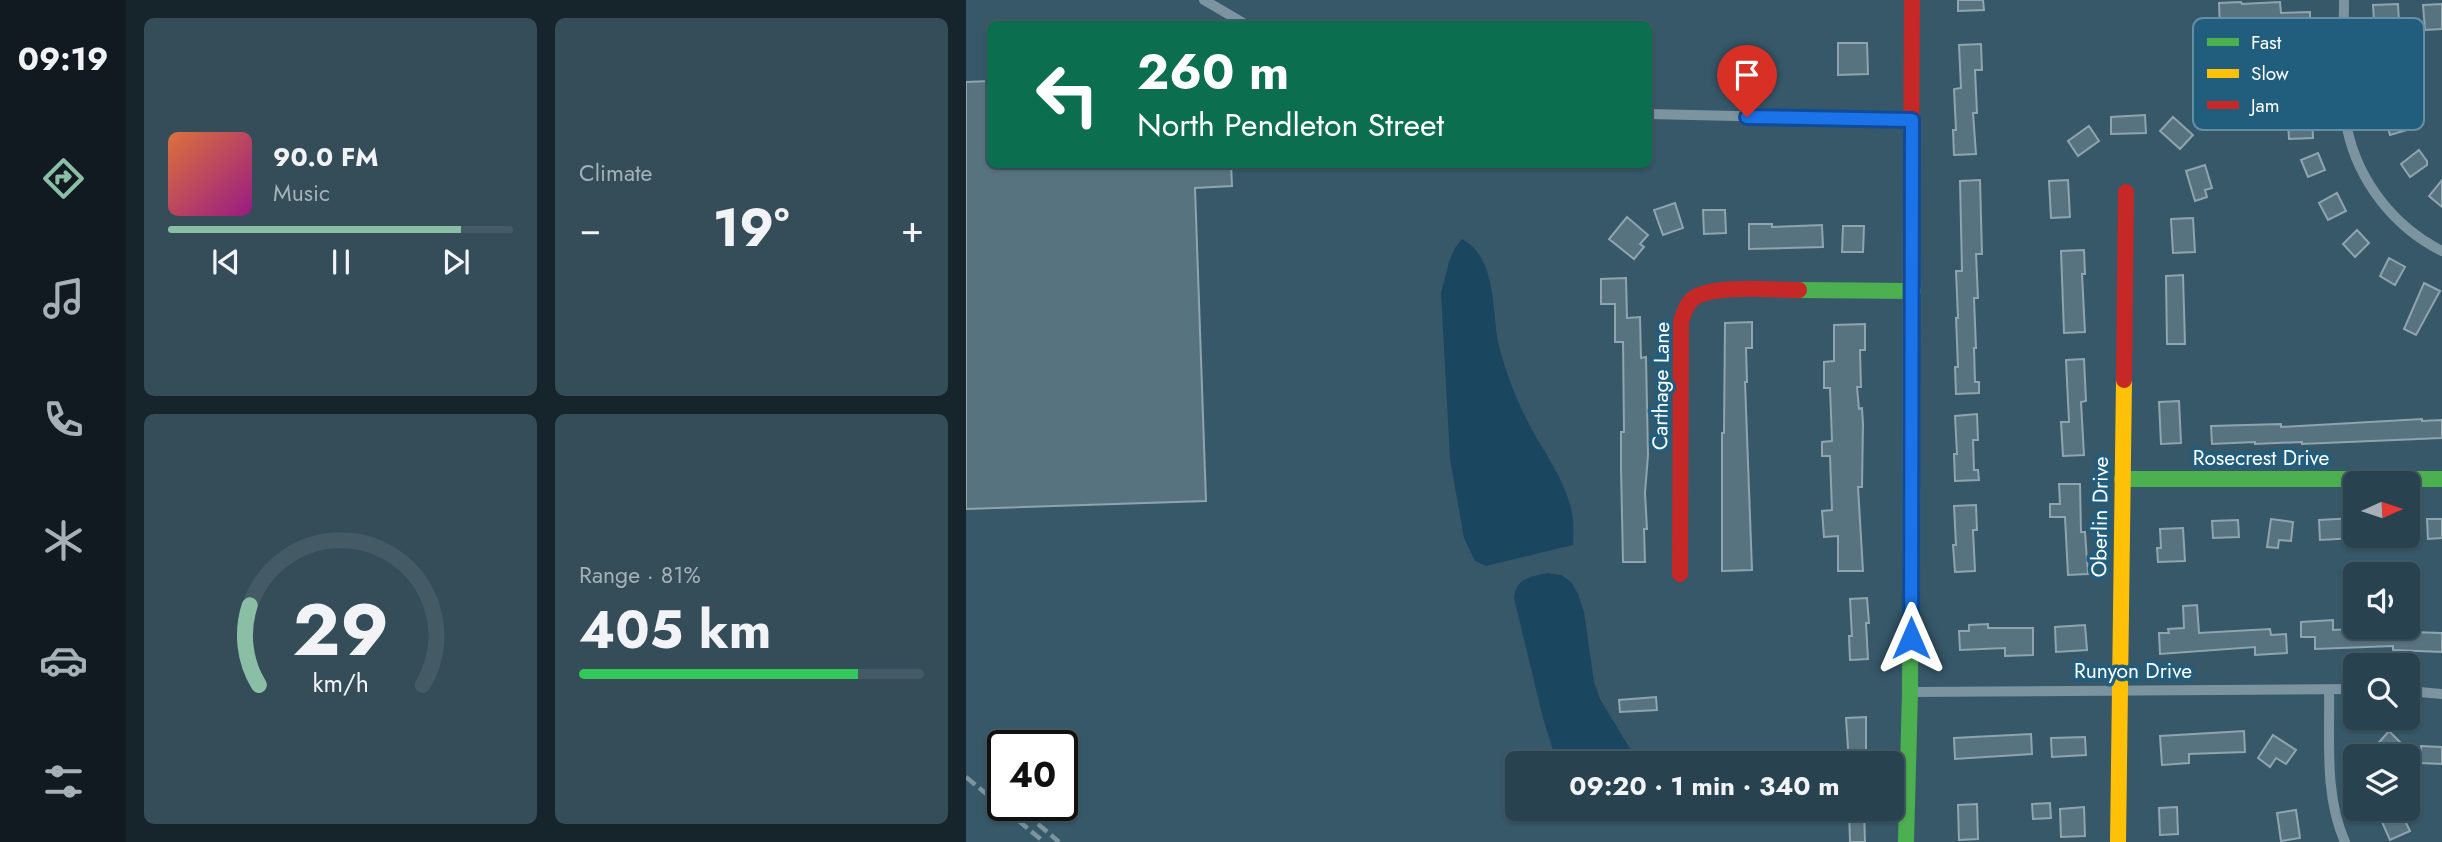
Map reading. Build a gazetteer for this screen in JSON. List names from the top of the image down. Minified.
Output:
{"streets":{"street":["Carthage Lane","Rosecrest Drive","Oberlin Drive","Runyon Drive"]},"crossings":[["Rosecrest Drive","Oberlin Drive"],["Oberlin Drive","Runyon Drive"]],"legend":["Fast","Slow","Jam"],"north":"right","page":{"tabs":"09:19","tile":["Climate",["Range · 81%","405 km"]],"turn":["260 m","North Pendleton Street"],"song":["90.0 FM","Music"],"heat":["−","19°","+"],"limit":"40","trip":"09:20 · 1 min · 340 m","gauge":["29","km/h"]}}
